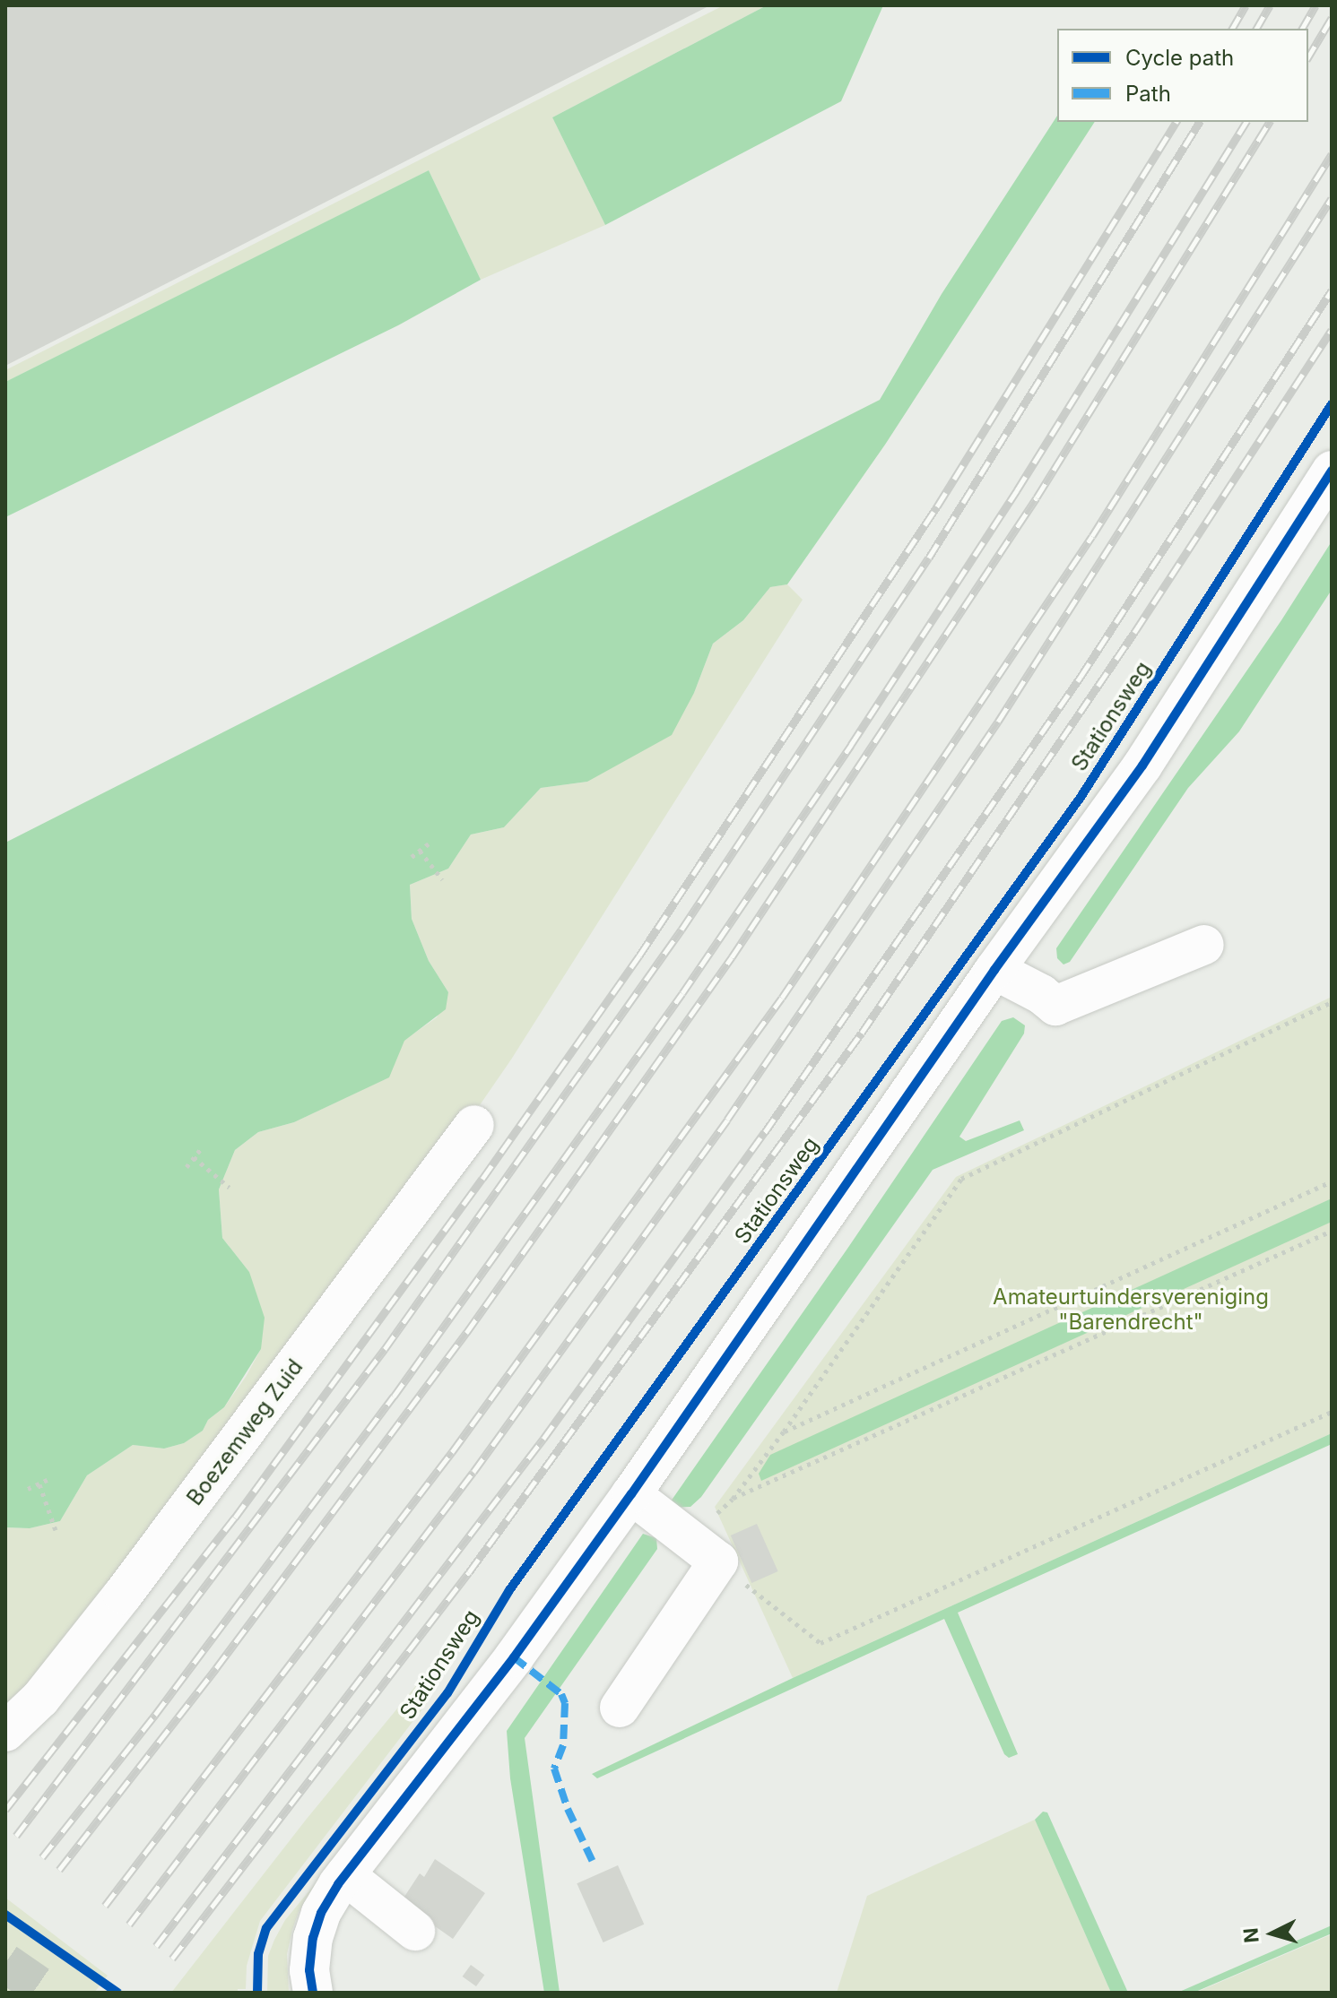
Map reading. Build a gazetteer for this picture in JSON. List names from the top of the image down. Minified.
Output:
{"streets":{"street":["Boezemweg Zuid"],"cycle path":["Stationsweg"]},"parks":["Amateurtuindersvereniging \"Barendrecht\""],"legend":["Cycle path","Path"],"north":"left"}
